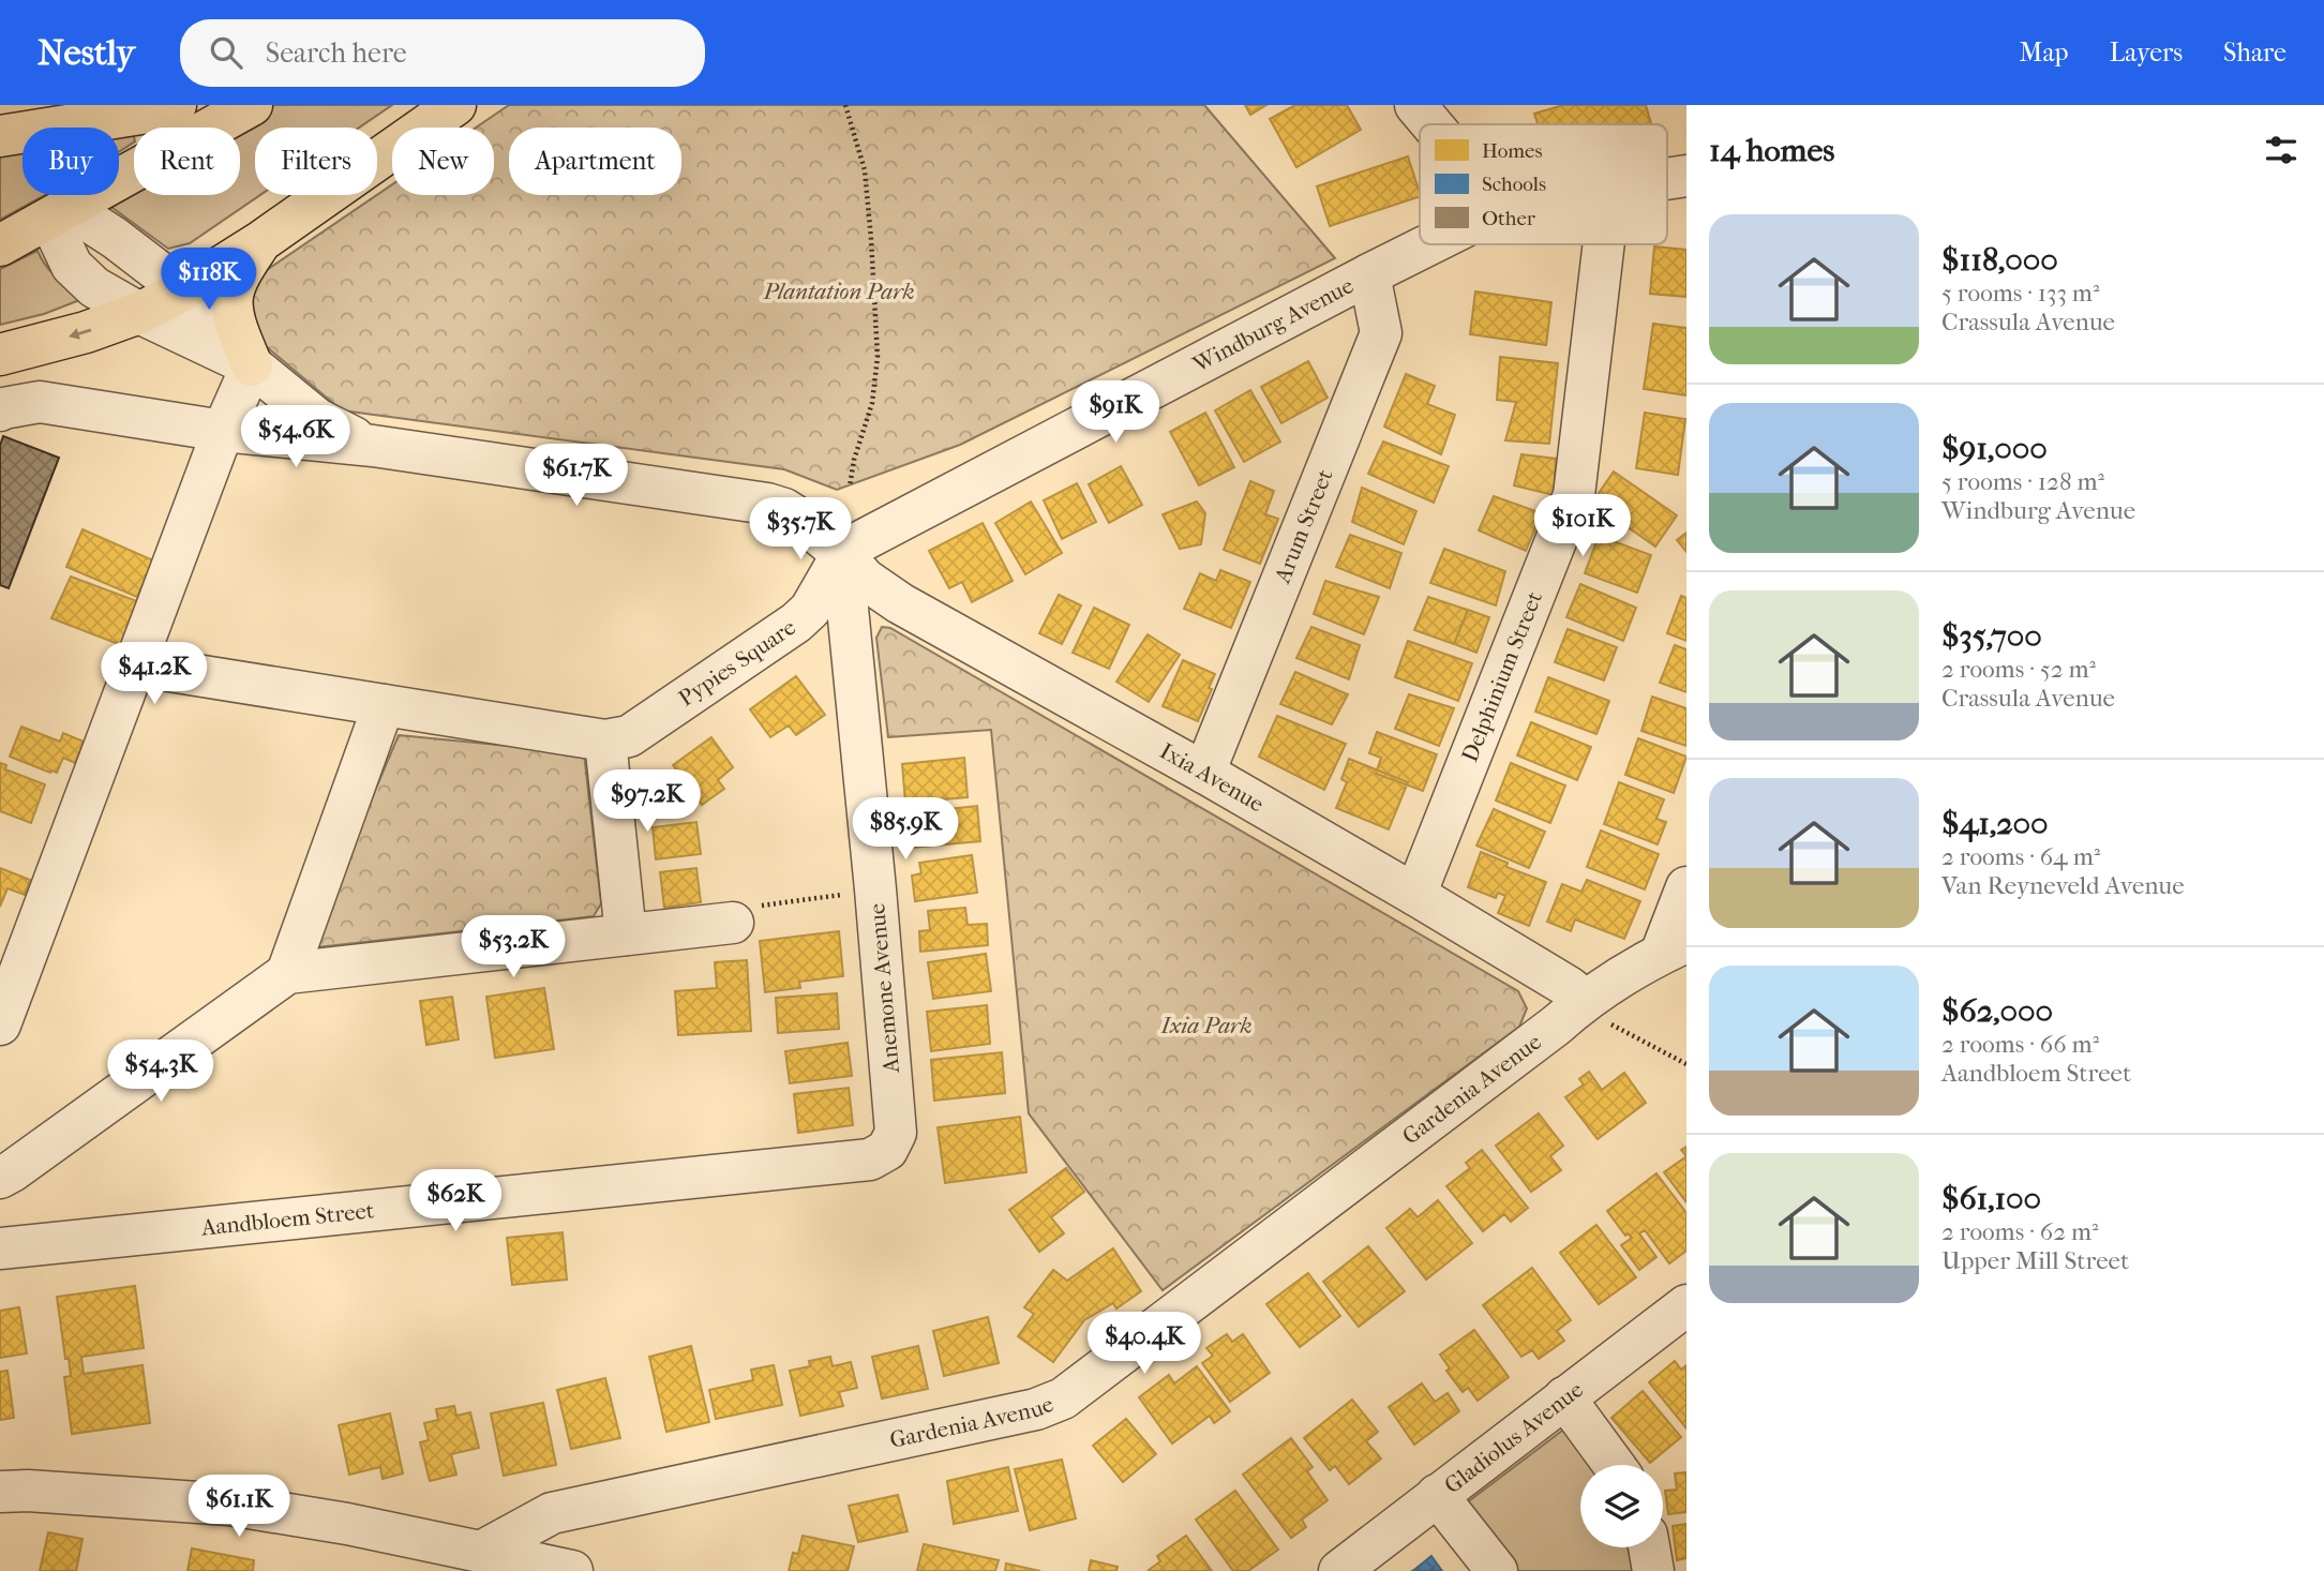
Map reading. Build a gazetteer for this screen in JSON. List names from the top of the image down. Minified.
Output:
{"streets":{"street":["Windburg Avenue","Arum Street","Pypies Square","Delphinium Street","Ixia Avenue","Anemone Avenue","Gardenia Avenue","Aandbloem Street","Gladiolus Avenue"]},"crossings":[["Windburg Avenue","Arum Street"],["Windburg Avenue","Pypies Square"],["Windburg Avenue","Ixia Avenue"],["Windburg Avenue","Anemone Avenue"],["Arum Street","Ixia Avenue"],["Pypies Square","Ixia Avenue"],["Pypies Square","Anemone Avenue"],["Delphinium Street","Ixia Avenue"],["Ixia Avenue","Anemone Avenue"],["Ixia Avenue","Gardenia Avenue"],["Anemone Avenue","Aandbloem Street"]],"parks":["Plantation Park","Ixia Park"],"legend":["Homes","Schools","Other"],"page":{"header":"Nestly","search":"Search here","nav":["Map","Layers","Share"],"heading":"14 homes","chip":["Buy","Rent","Filters","New","Apartment"],"list":[{"name":"$118,000","note":"5 rooms · 133 m² · Crassula Avenue"},{"name":"$91,000","note":"5 rooms · 128 m² · Windburg Avenue"},{"name":"$35,700","note":"2 rooms · 52 m² · Crassula Avenue"},{"name":"$41,200","note":"2 rooms · 64 m² · Van Reyneveld Avenue"},{"name":"$62,000","note":"2 rooms · 66 m² · Aandbloem Street"},{"name":"$61,100","note":"2 rooms · 62 m² · Upper Mill Street"}],"price":["$118K","$91K","$54.6K","$61.7K","$101K","$35.7K","$41.2K","$97.2K","$85.9K","$53.2K","$54.3K","$62K","$40.4K","$61.1K"]}}
